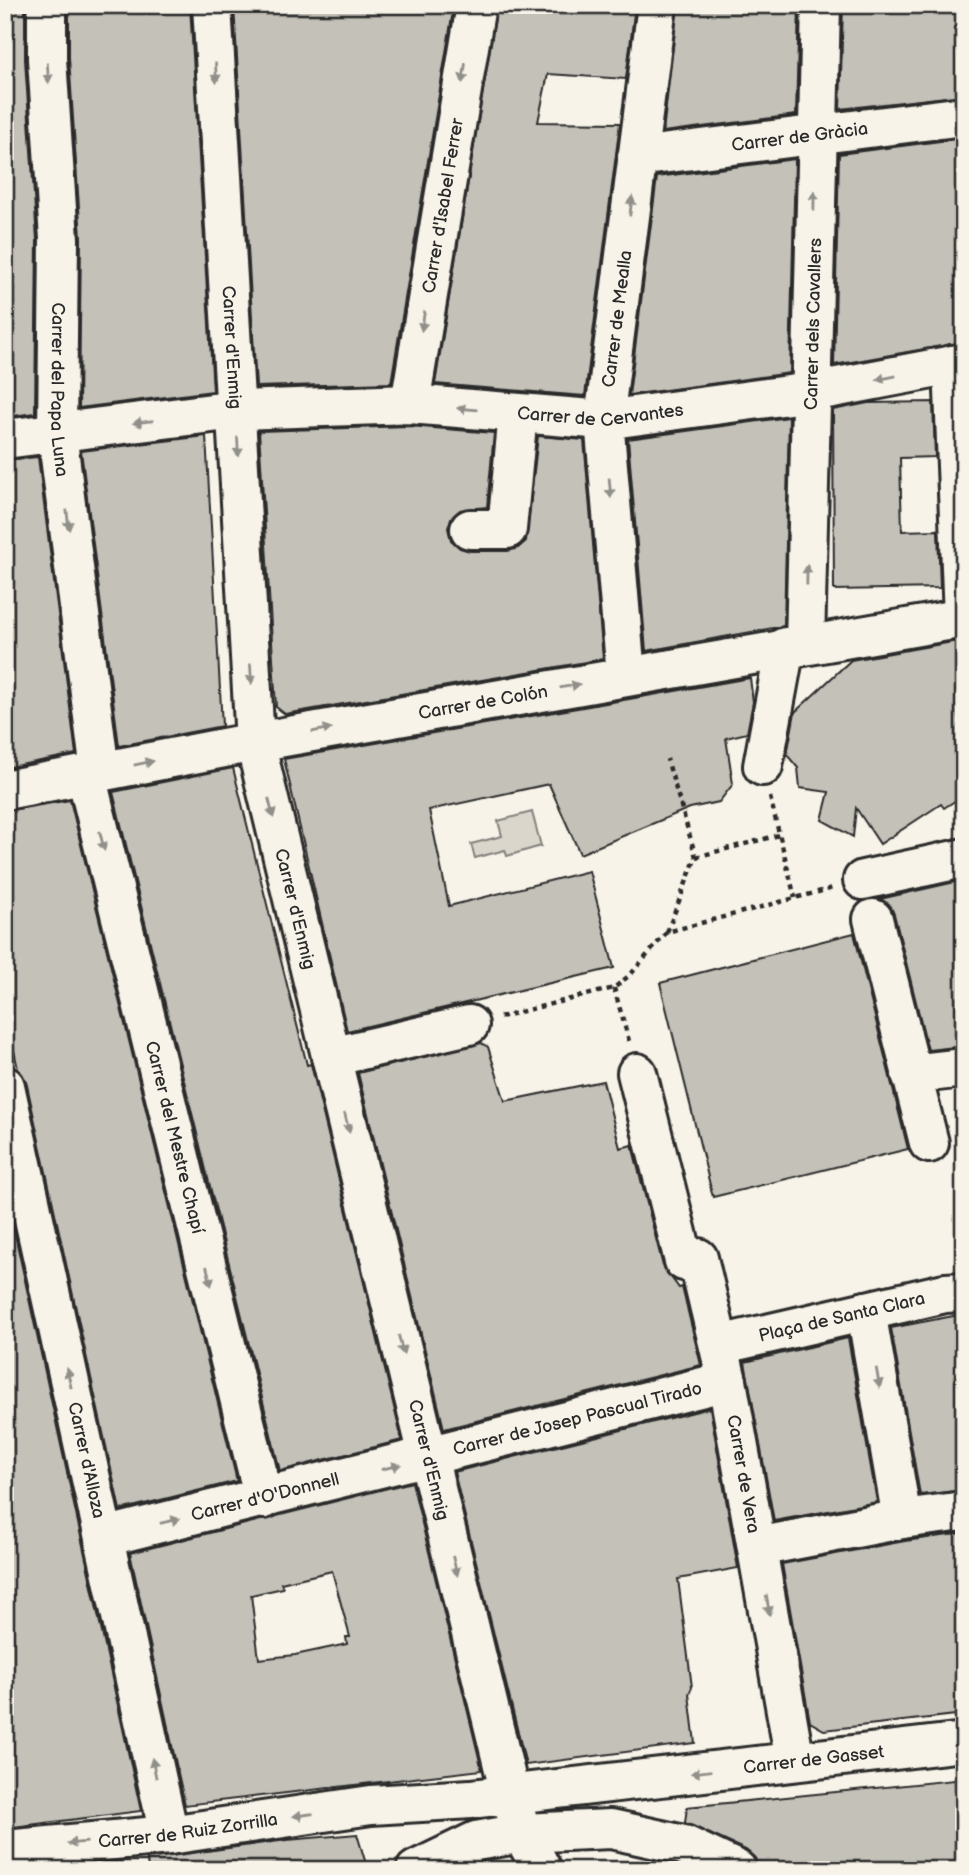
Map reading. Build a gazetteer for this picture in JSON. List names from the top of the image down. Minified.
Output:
{"streets":{"street":["Carrer de Gràcia","Carrer d'Isabel Ferrer","Carrer de Mealla","Carrer dels Cavallers","Carrer d'Enmig","Carrer del Papa Luna","Carrer de Cervantes","Carrer de Colón","Carrer del Mestre Chapí","Plaça de Santa Clara","Carrer de Josep Pascual Tirado","Carrer d'Alloza","Carrer de Vera","Carrer d'O'Donnell","Carrer de Gasset","Carrer de Ruiz Zorrilla"]},"crossings":[["Carrer de Gràcia","Carrer de Mealla"],["Carrer de Gràcia","Carrer dels Cavallers"],["Carrer d'Isabel Ferrer","Carrer de Cervantes"],["Carrer de Mealla","Carrer de Cervantes"],["Carrer de Mealla","Carrer de Colón"],["Carrer dels Cavallers","Carrer de Cervantes"],["Carrer dels Cavallers","Carrer de Colón"],["Carrer d'Enmig","Carrer de Cervantes"],["Carrer d'Enmig","Carrer de Colón"],["Carrer d'Enmig","Carrer de Josep Pascual Tirado"],["Carrer d'Enmig","Carrer d'O'Donnell"],["Carrer d'Enmig","Carrer de Gasset"],["Carrer d'Enmig","Carrer de Ruiz Zorrilla"],["Carrer del Papa Luna","Carrer de Cervantes"],["Carrer del Papa Luna","Carrer de Colón"],["Carrer del Papa Luna","Carrer del Mestre Chapí"],["Carrer de Colón","Carrer del Mestre Chapí"],["Carrer del Mestre Chapí","Carrer d'O'Donnell"],["Plaça de Santa Clara","Carrer de Josep Pascual Tirado"],["Plaça de Santa Clara","Carrer de Vera"],["Carrer de Josep Pascual Tirado","Carrer de Vera"],["Carrer de Josep Pascual Tirado","Carrer d'O'Donnell"],["Carrer d'Alloza","Carrer d'O'Donnell"],["Carrer d'Alloza","Carrer de Ruiz Zorrilla"],["Carrer de Vera","Carrer de Gasset"],["Carrer de Gasset","Carrer de Ruiz Zorrilla"]],"one_way":["Carrer d'Isabel Ferrer","Carrer d'Enmig","Carrer del Papa Luna","Carrer de Cervantes","Carrer de Colón","Carrer del Mestre Chapí","Carrer d'Alloza","Carrer d'O'Donnell","Carrer de Ruiz Zorrilla"]}
